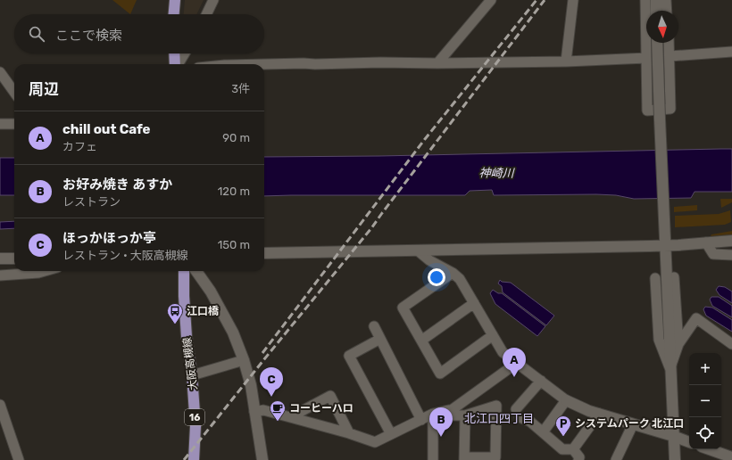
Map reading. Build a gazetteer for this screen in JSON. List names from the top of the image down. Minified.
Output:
{"streets":{"main road":["大阪高槻線","16"]},"districts":["北江口四丁目"],"water":["神崎川"],"places":{"bus stop":["江口橋"],"cafe":["コーヒーハロ"],"parking":["システムパーク 北江口"]},"north":"bottom","page":{"search":"ここで検索","heading":["周辺","3件"],"list":[{"mark":"A","name":"chill out Cafe","note":"カフェ","value":"90 m"},{"mark":"B","name":"お好み焼き あすか","note":"レストラン","value":"120 m"},{"mark":"C","name":"ほっかほっか亭","note":"レストラン · 大阪高槻線","value":"150 m"}],"pins":["A","C","B"],"map_buttons":["+","−"]}}
